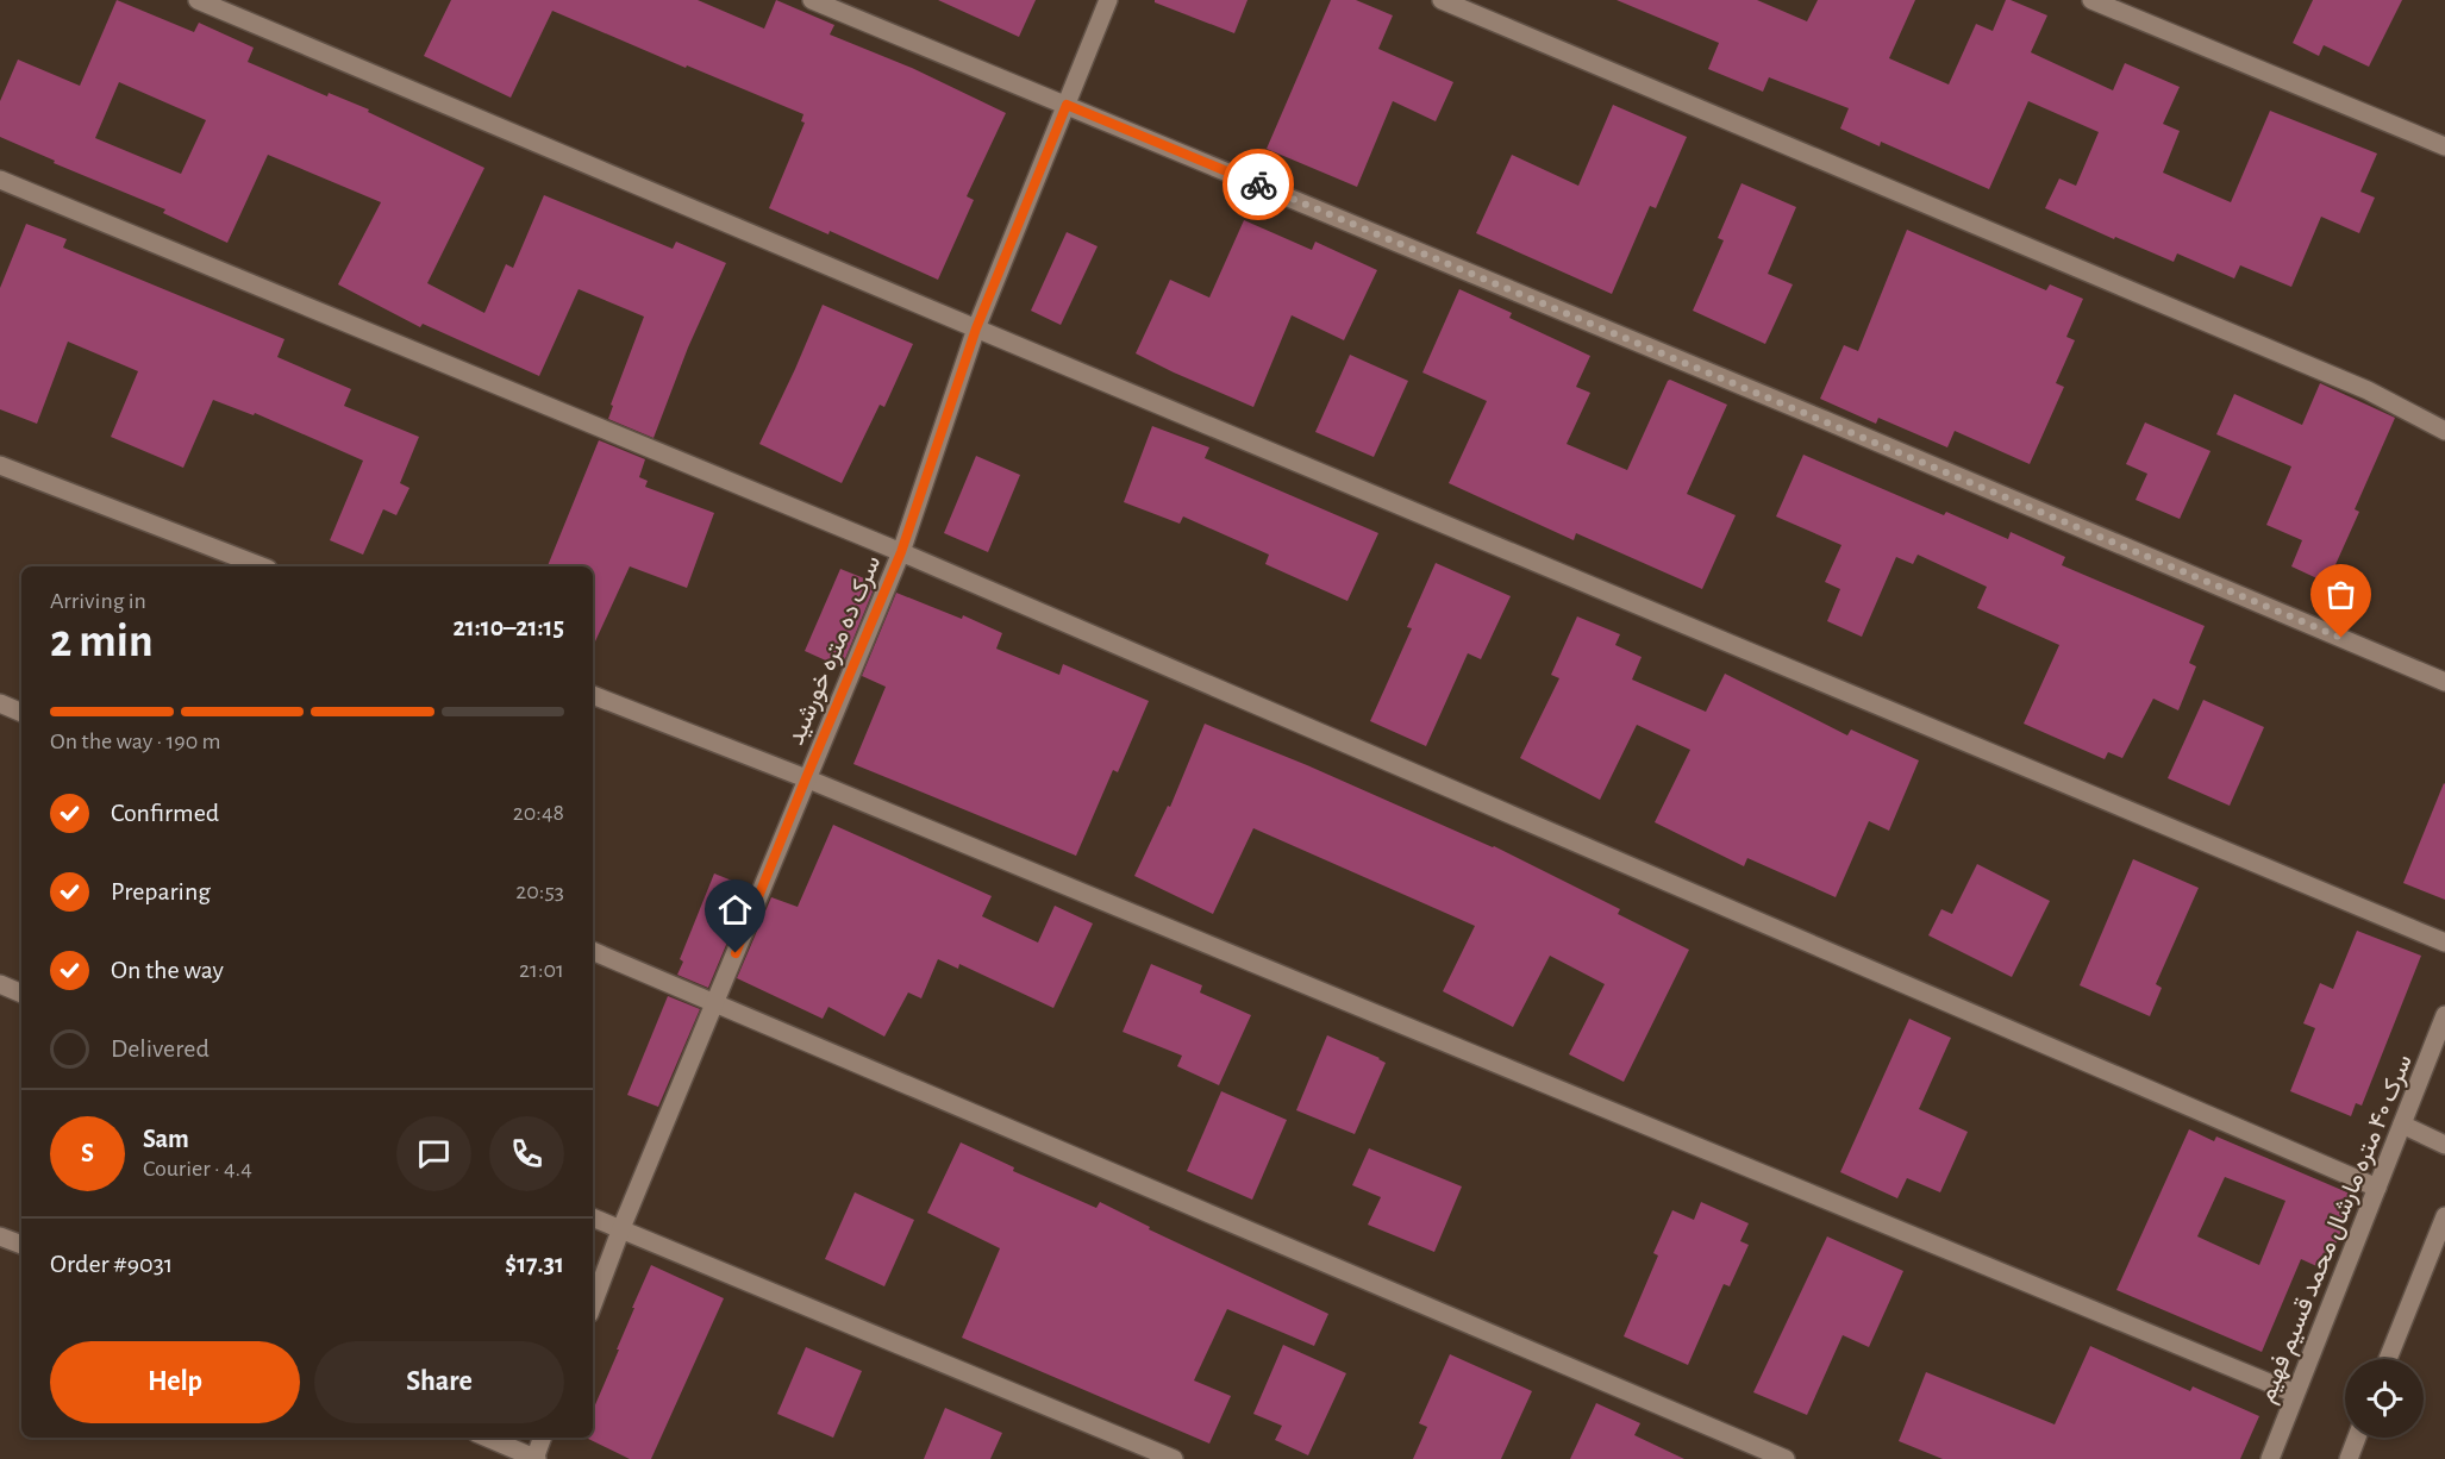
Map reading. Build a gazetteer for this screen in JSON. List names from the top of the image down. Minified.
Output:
{"streets":{"street":["سرک ده متره خورشید","سرک ۴۰ متره مارشال محمد قسیم فهیم"]},"page":{"heading":["2 min","Arriving in","21:10–21:15"],"panel":["Sam","Courier · 4.4","Order #9031","$17.31"],"bar":"On the way · 190 m","list":[["Confirmed","20:48"],["Preparing","20:53"],["On the way","21:01"],"Delivered"],"round":"S","buttons":["Help","Share"]}}
